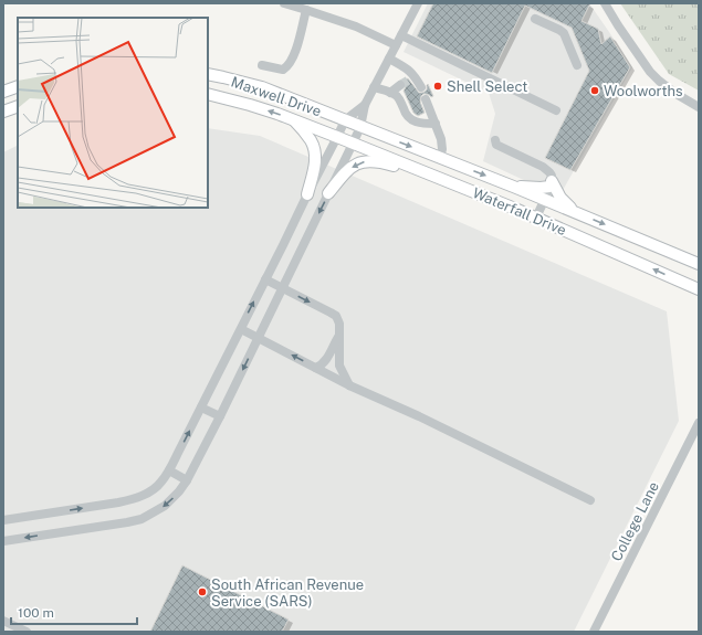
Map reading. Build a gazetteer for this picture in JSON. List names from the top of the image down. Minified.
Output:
{"streets":{"main road":["Maxwell Drive","Waterfall Drive"],"street":["College Lane"]},"crossings":[["Maxwell Drive","Waterfall Drive"]],"places":["Shell Select","Woolworths","South African Revenue Service (SARS)"],"scale_bar":"100 m"}
